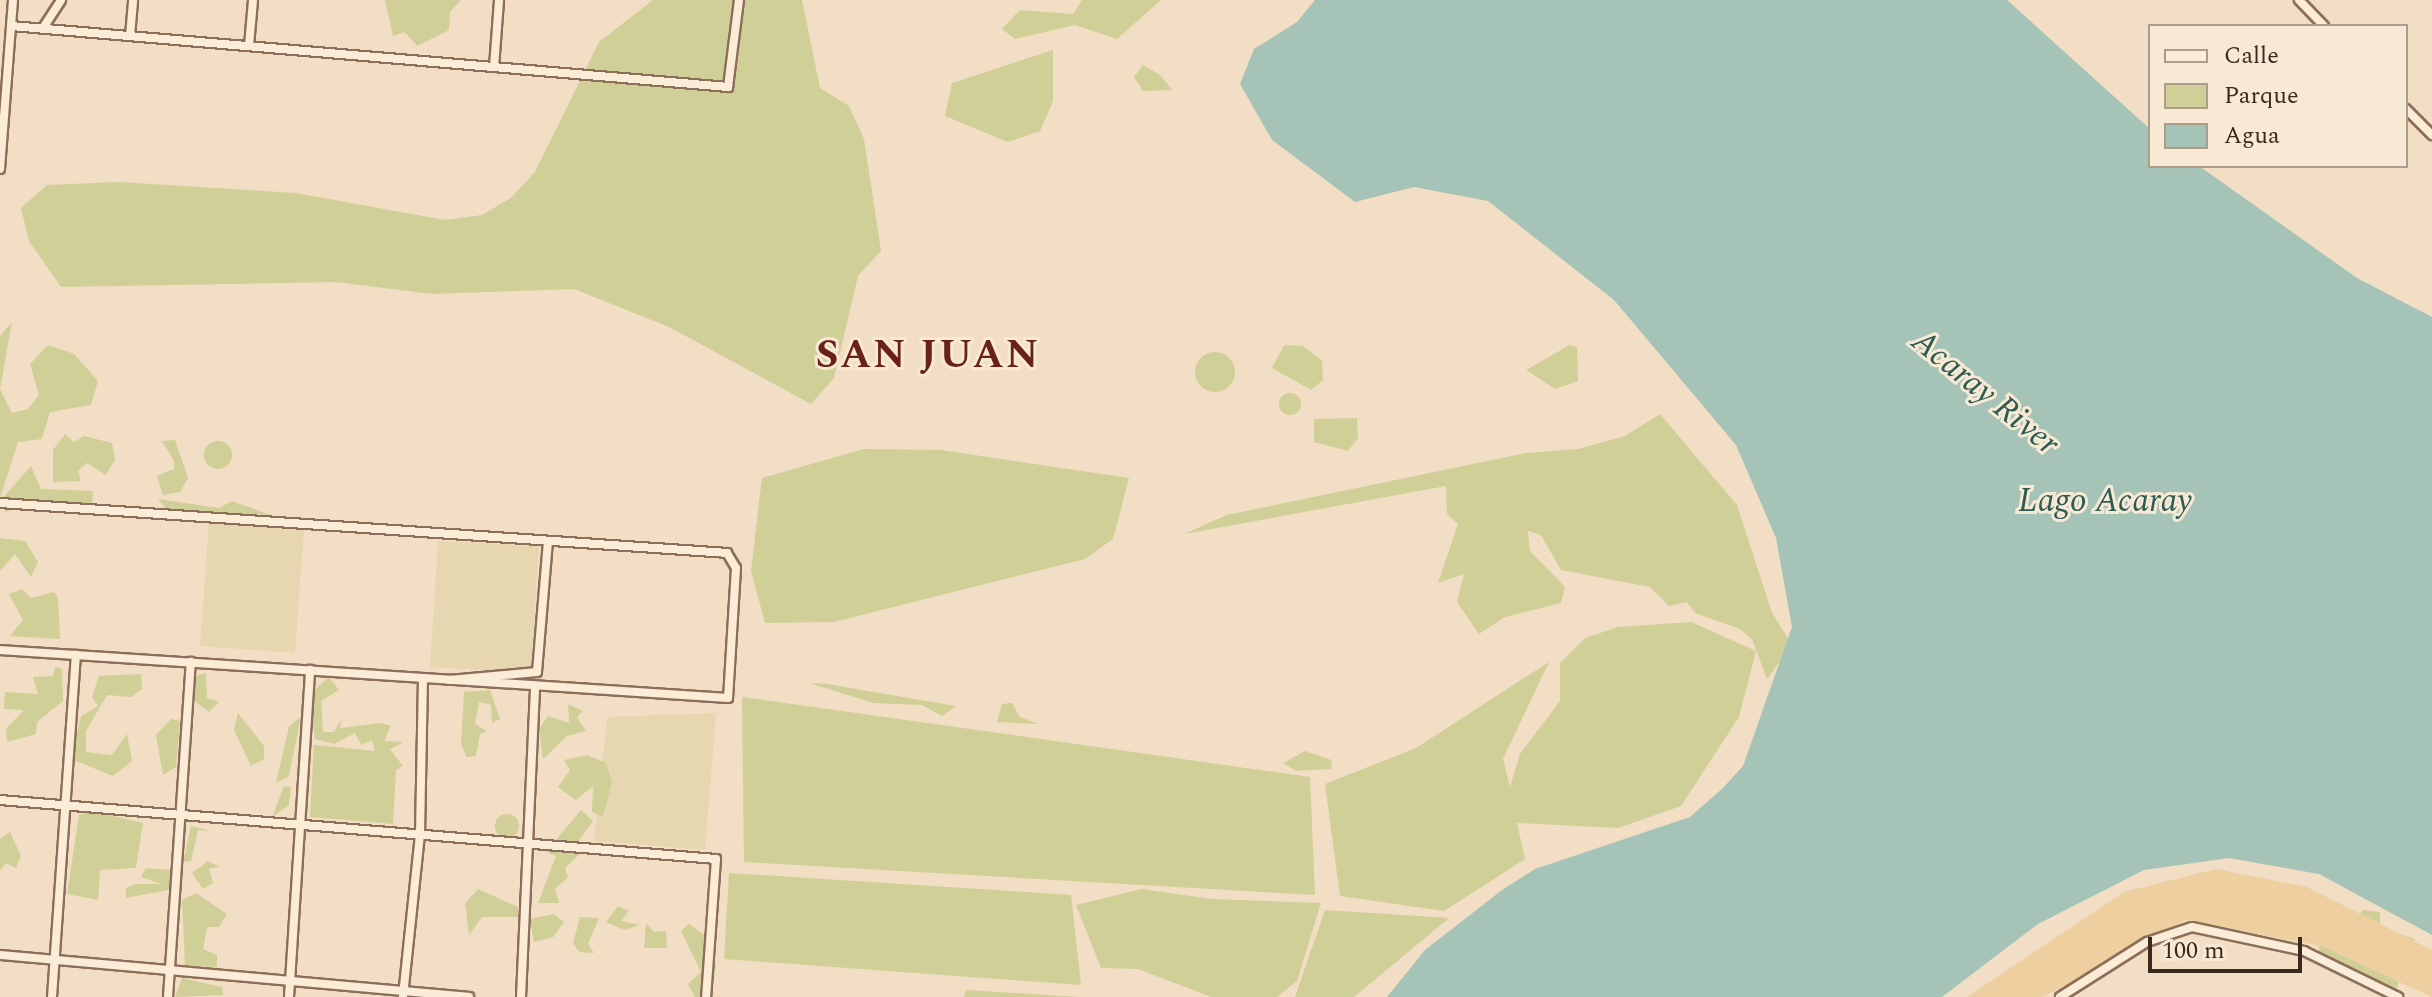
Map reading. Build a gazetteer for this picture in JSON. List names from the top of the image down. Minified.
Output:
{"districts":["SAN JUAN"],"water":["Acaray River","Lago Acaray"],"legend":["Calle","Parque","Agua"],"scale_bar":"100 m"}
